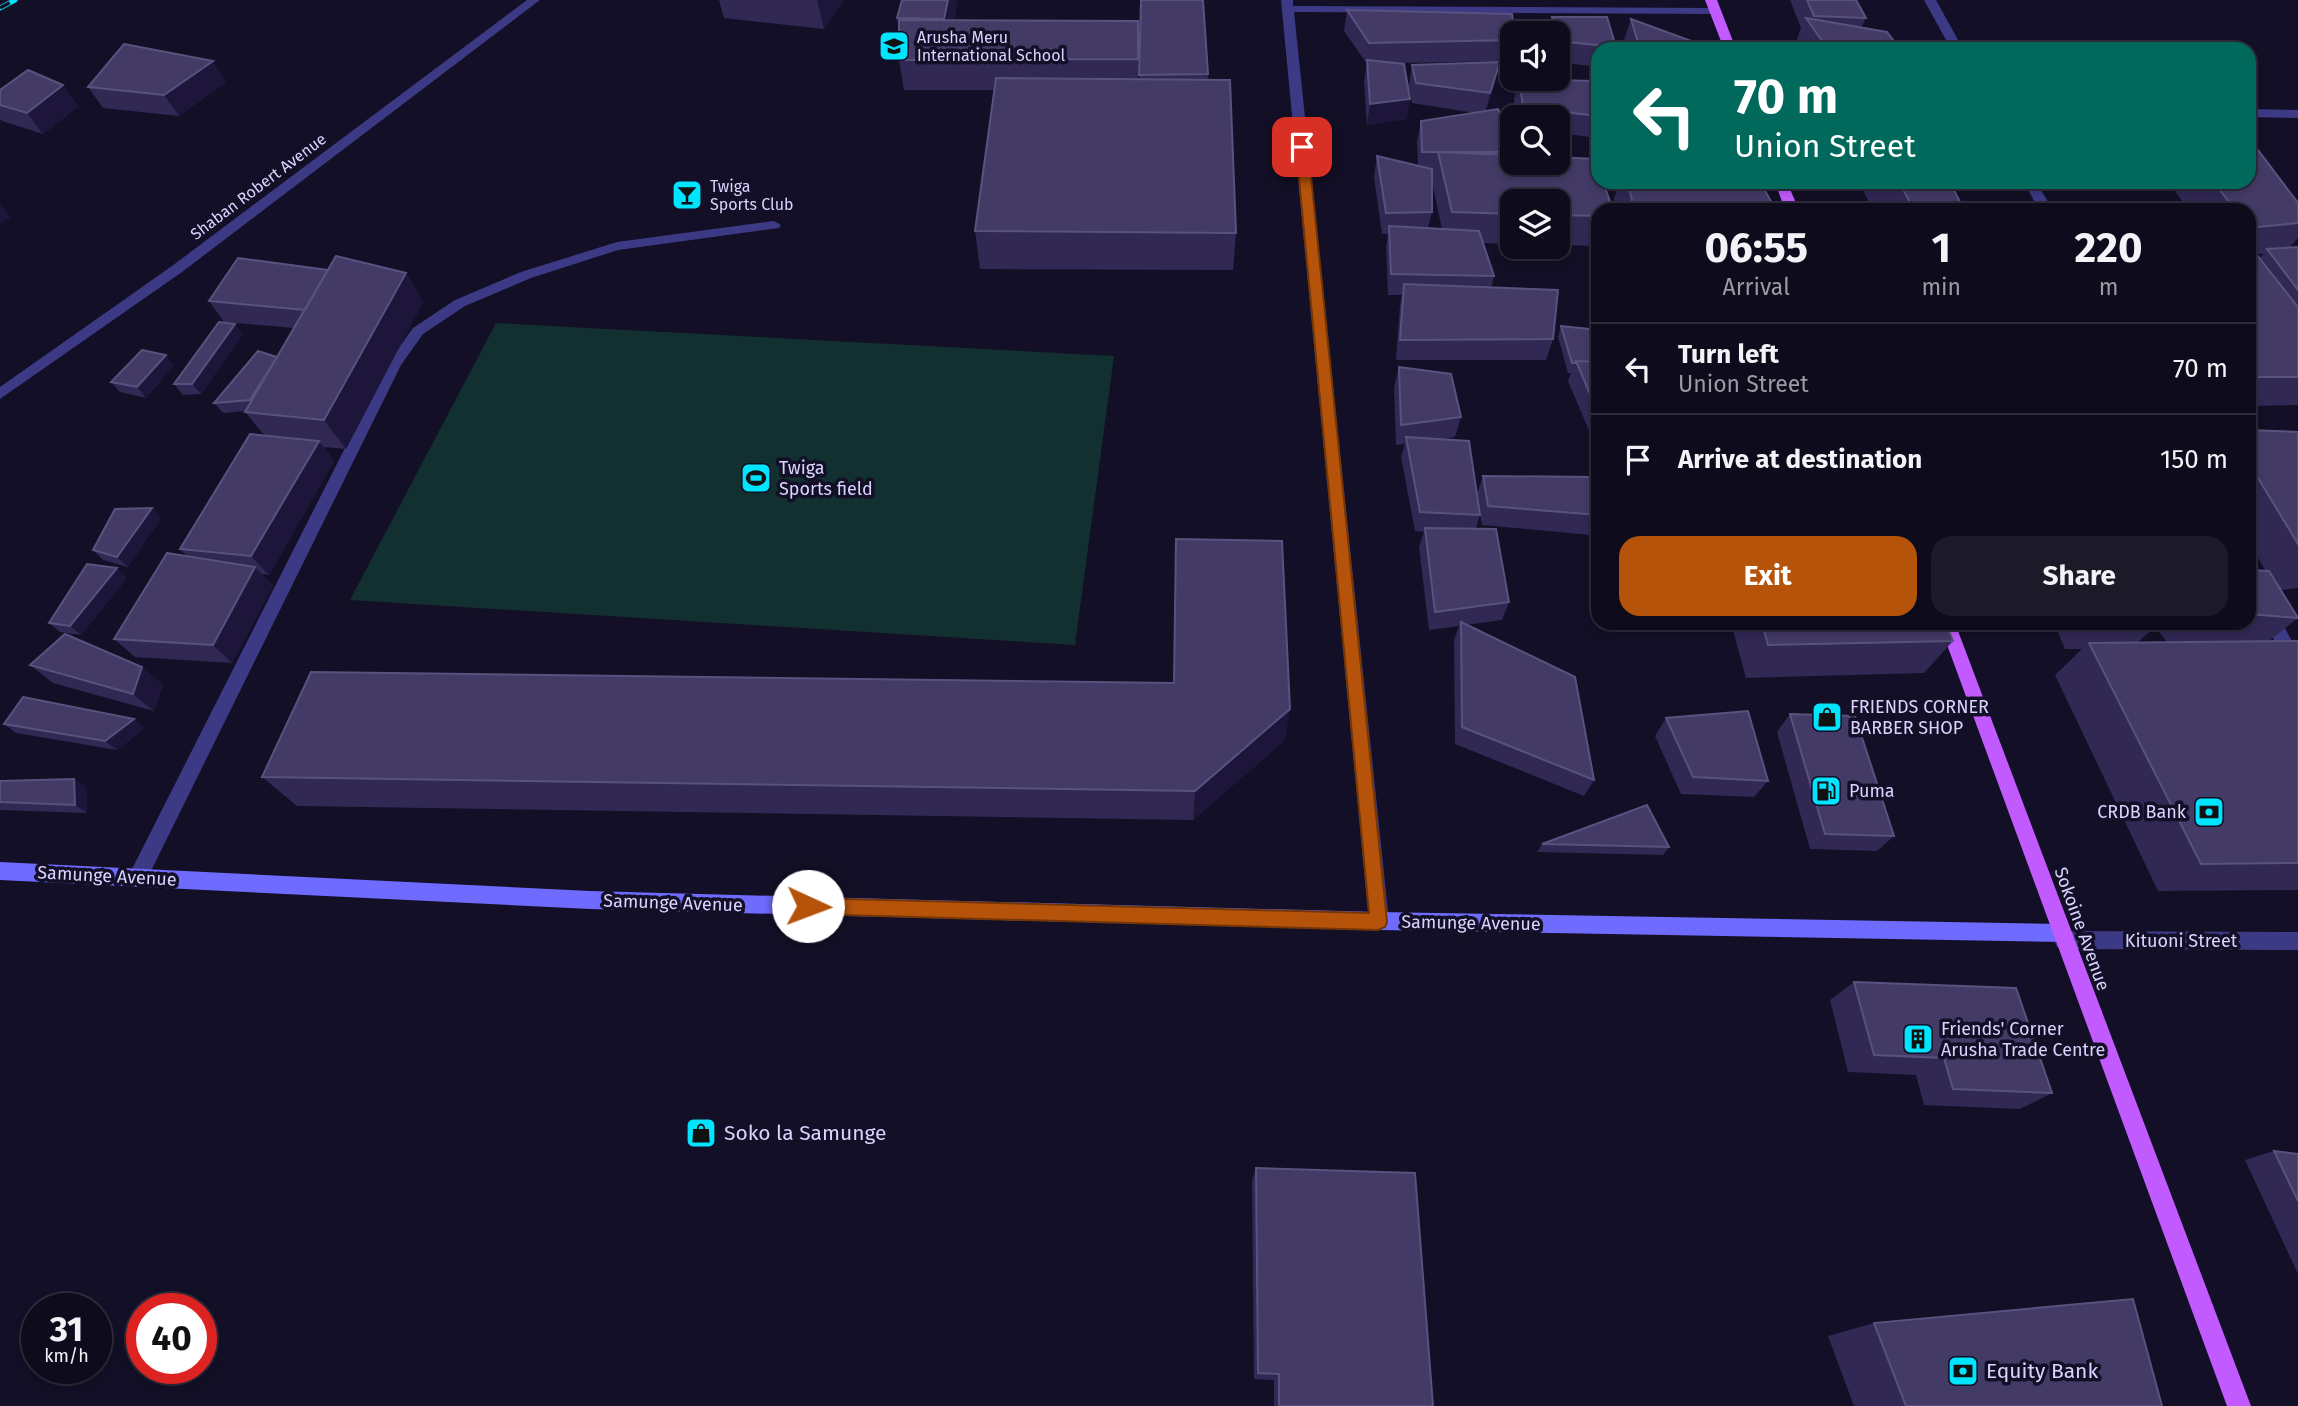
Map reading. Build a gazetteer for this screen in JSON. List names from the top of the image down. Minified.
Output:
{"streets":{"main road":["Sokoine Avenue"],"street":["Shaban Robert Avenue","Samunge Avenue","Kituoni Street"]},"crossings":[["Samunge Avenue","Sokoine Avenue"],["Samunge Avenue","Kituoni Street"],["Sokoine Avenue","Kituoni Street"]],"places":{"school or university":["Arusha Meru International School"],"bar":["Twiga Sports Club"],"sports":["Twiga Sports field"],"shop":["FRIENDS CORNER BARBER SHOP","Soko la Samunge"],"fuel station":["Puma"],"bank":["CRDB Bank","Equity Bank"],"building":["Friends' Corner Arusha Trade Centre"]},"page":{"turn":["70 m","Union Street"],"eta":["06:55","Arrival","1","min","220","m"],"list":[{"name":"Turn left","note":"Union Street","value":"70 m"},{"name":"Arrive at destination","value":"150 m"}],"buttons":["Exit","Share"],"speed":"31 km/h","limit":"40"}}
